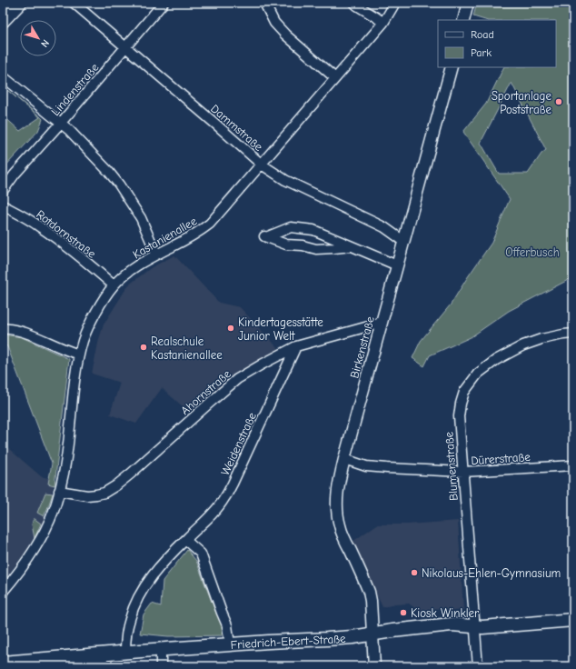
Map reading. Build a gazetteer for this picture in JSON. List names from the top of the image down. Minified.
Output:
{"streets":{"main road":["Friedrich-Ebert-Straße"],"street":["Lindenstraße","Dammstraße","Rotdornstraße","Kastanienallee","Birkenstraße","Ahornstraße","Weidenstraße","Dürerstraße","Blumenstraße"]},"crossings":[["Lindenstraße","Dammstraße"],["Dammstraße","Kastanienallee"],["Dammstraße","Birkenstraße"],["Rotdornstraße","Kastanienallee"],["Kastanienallee","Ahornstraße"],["Birkenstraße","Ahornstraße"],["Birkenstraße","Dürerstraße"],["Birkenstraße","Friedrich-Ebert-Straße"],["Ahornstraße","Weidenstraße"],["Weidenstraße","Friedrich-Ebert-Straße"],["Dürerstraße","Blumenstraße"],["Blumenstraße","Friedrich-Ebert-Straße"]],"parks":["Offerbusch"],"places":["Sportanlage Poststraße","Kindertagesstätte Junior Welt","Realschule Kastanienallee","Nikolaus-Ehlen-Gymnasium","Kiosk Winkler"],"legend":["Road","Park"],"north":"bottom right"}
